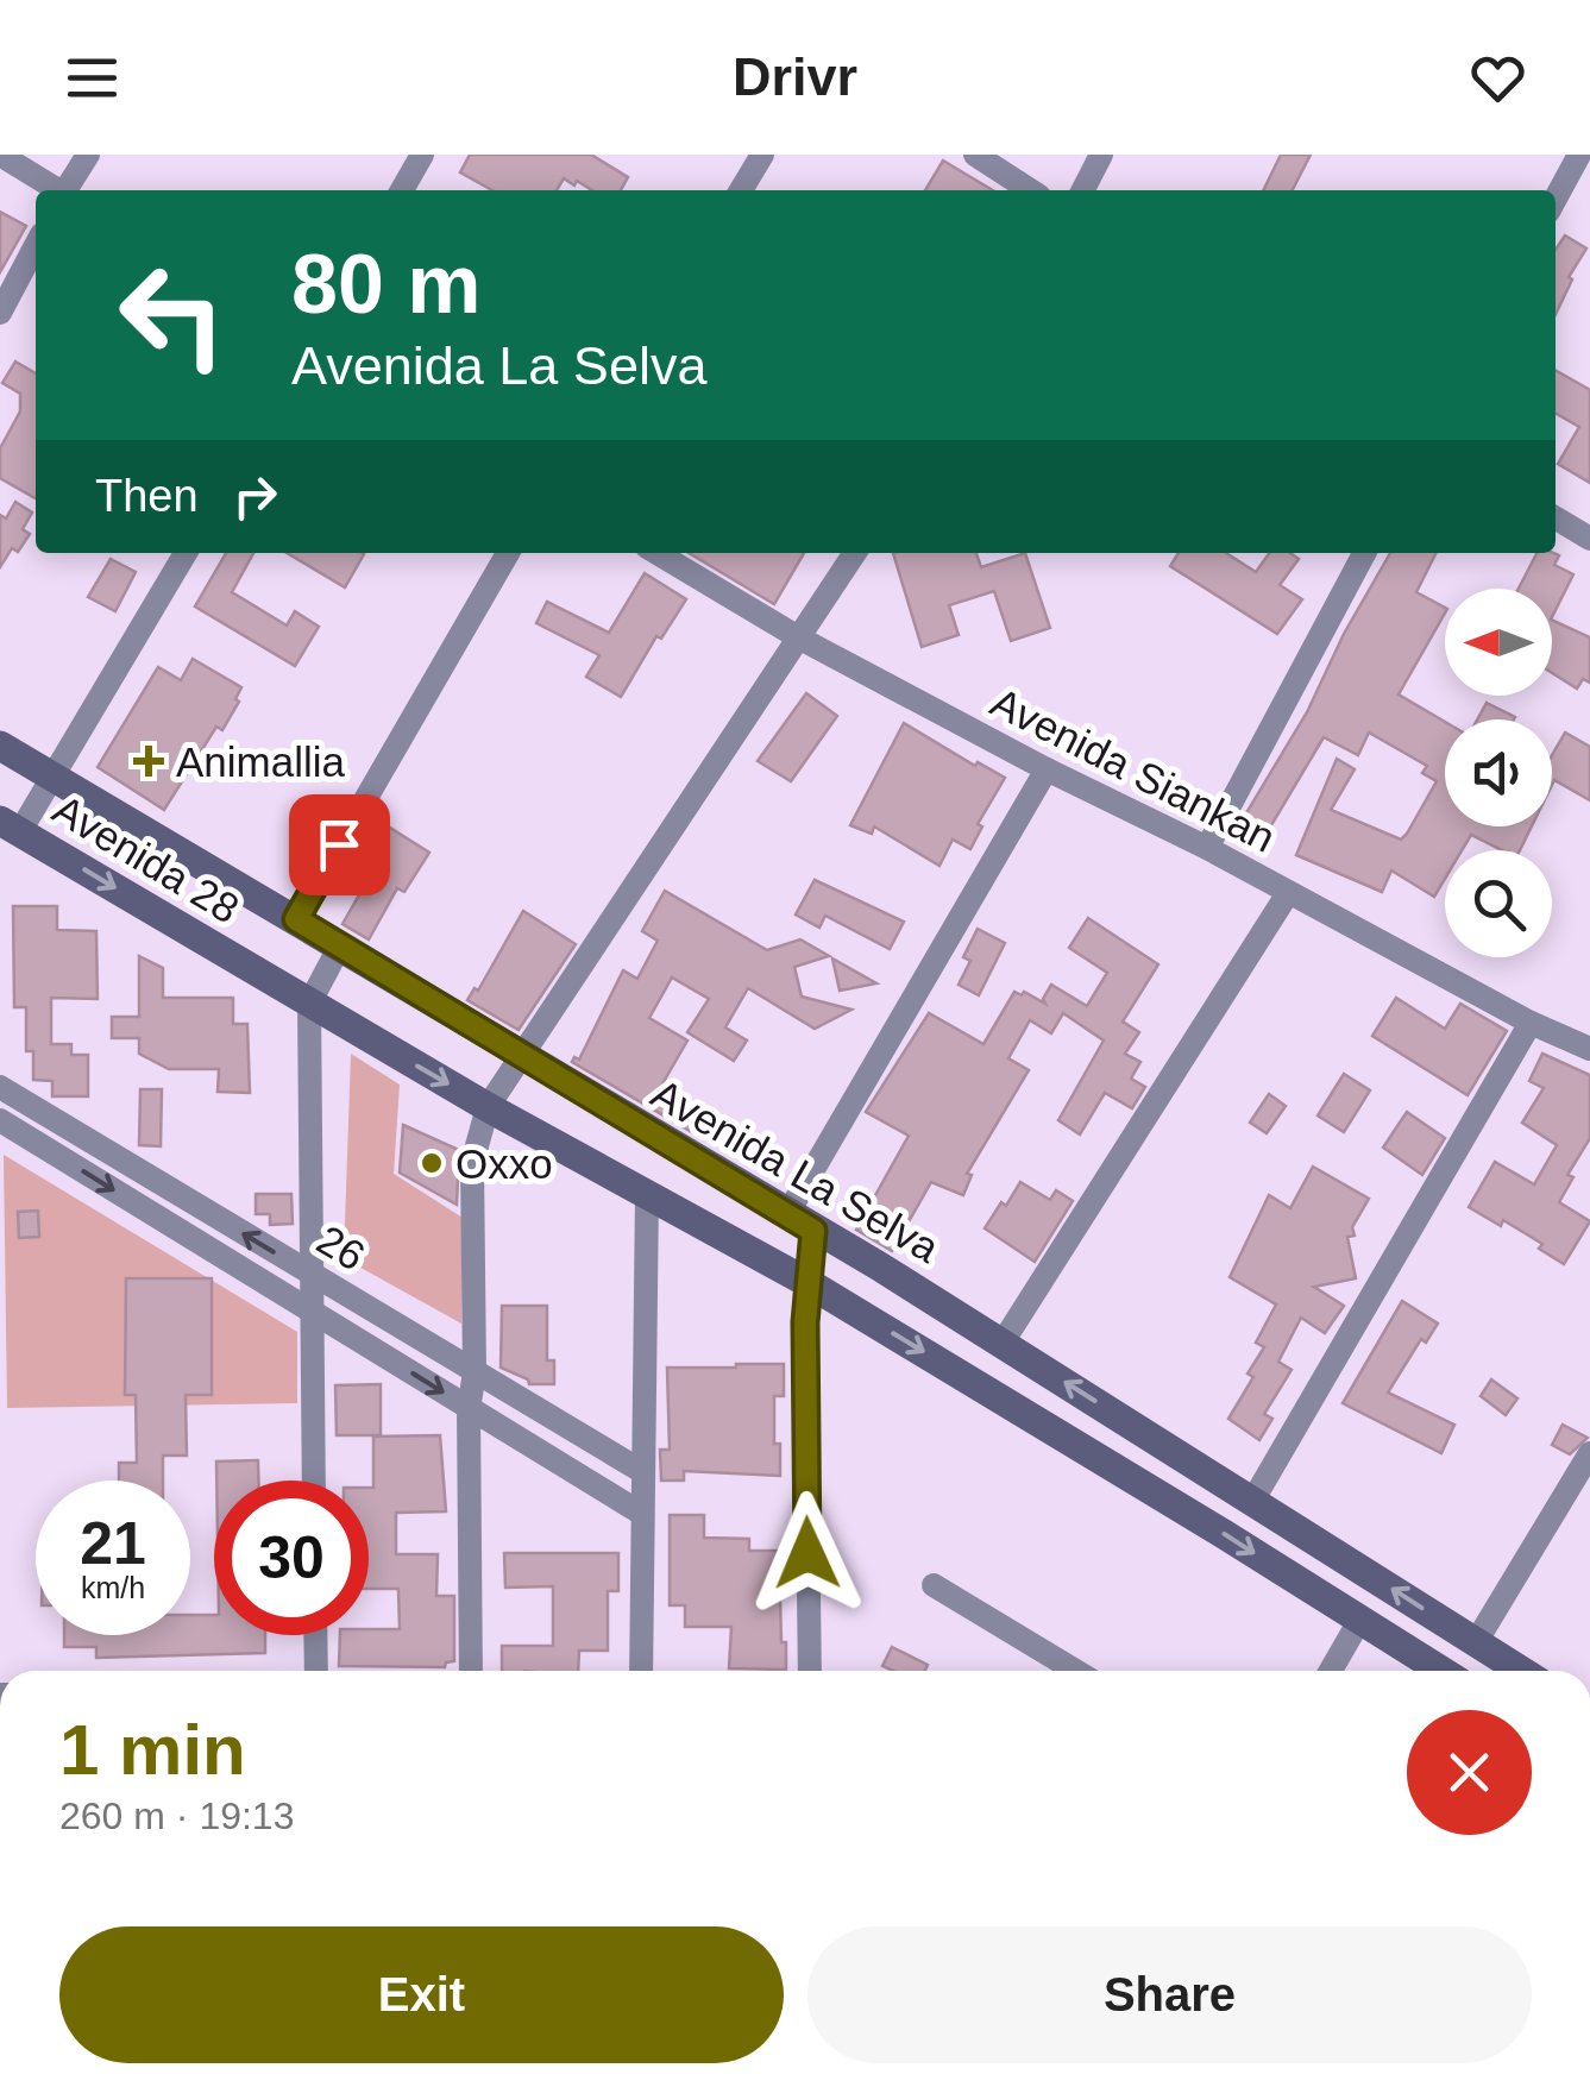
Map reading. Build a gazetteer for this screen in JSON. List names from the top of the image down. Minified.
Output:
{"streets":{"street":["Avenida Siankan","Avenida 28","Avenida La Selva","26"]},"places":{"health":["Animallia"],"other":["Oxxo"]},"north":"left","page":{"header":"Drivr","turn":["80 m","Avenida La Selva"],"then":"Then","speed":"21 km/h","limit":"30","heading":["1 min","260 m · 19:13"],"buttons":["Exit","Share"]}}
